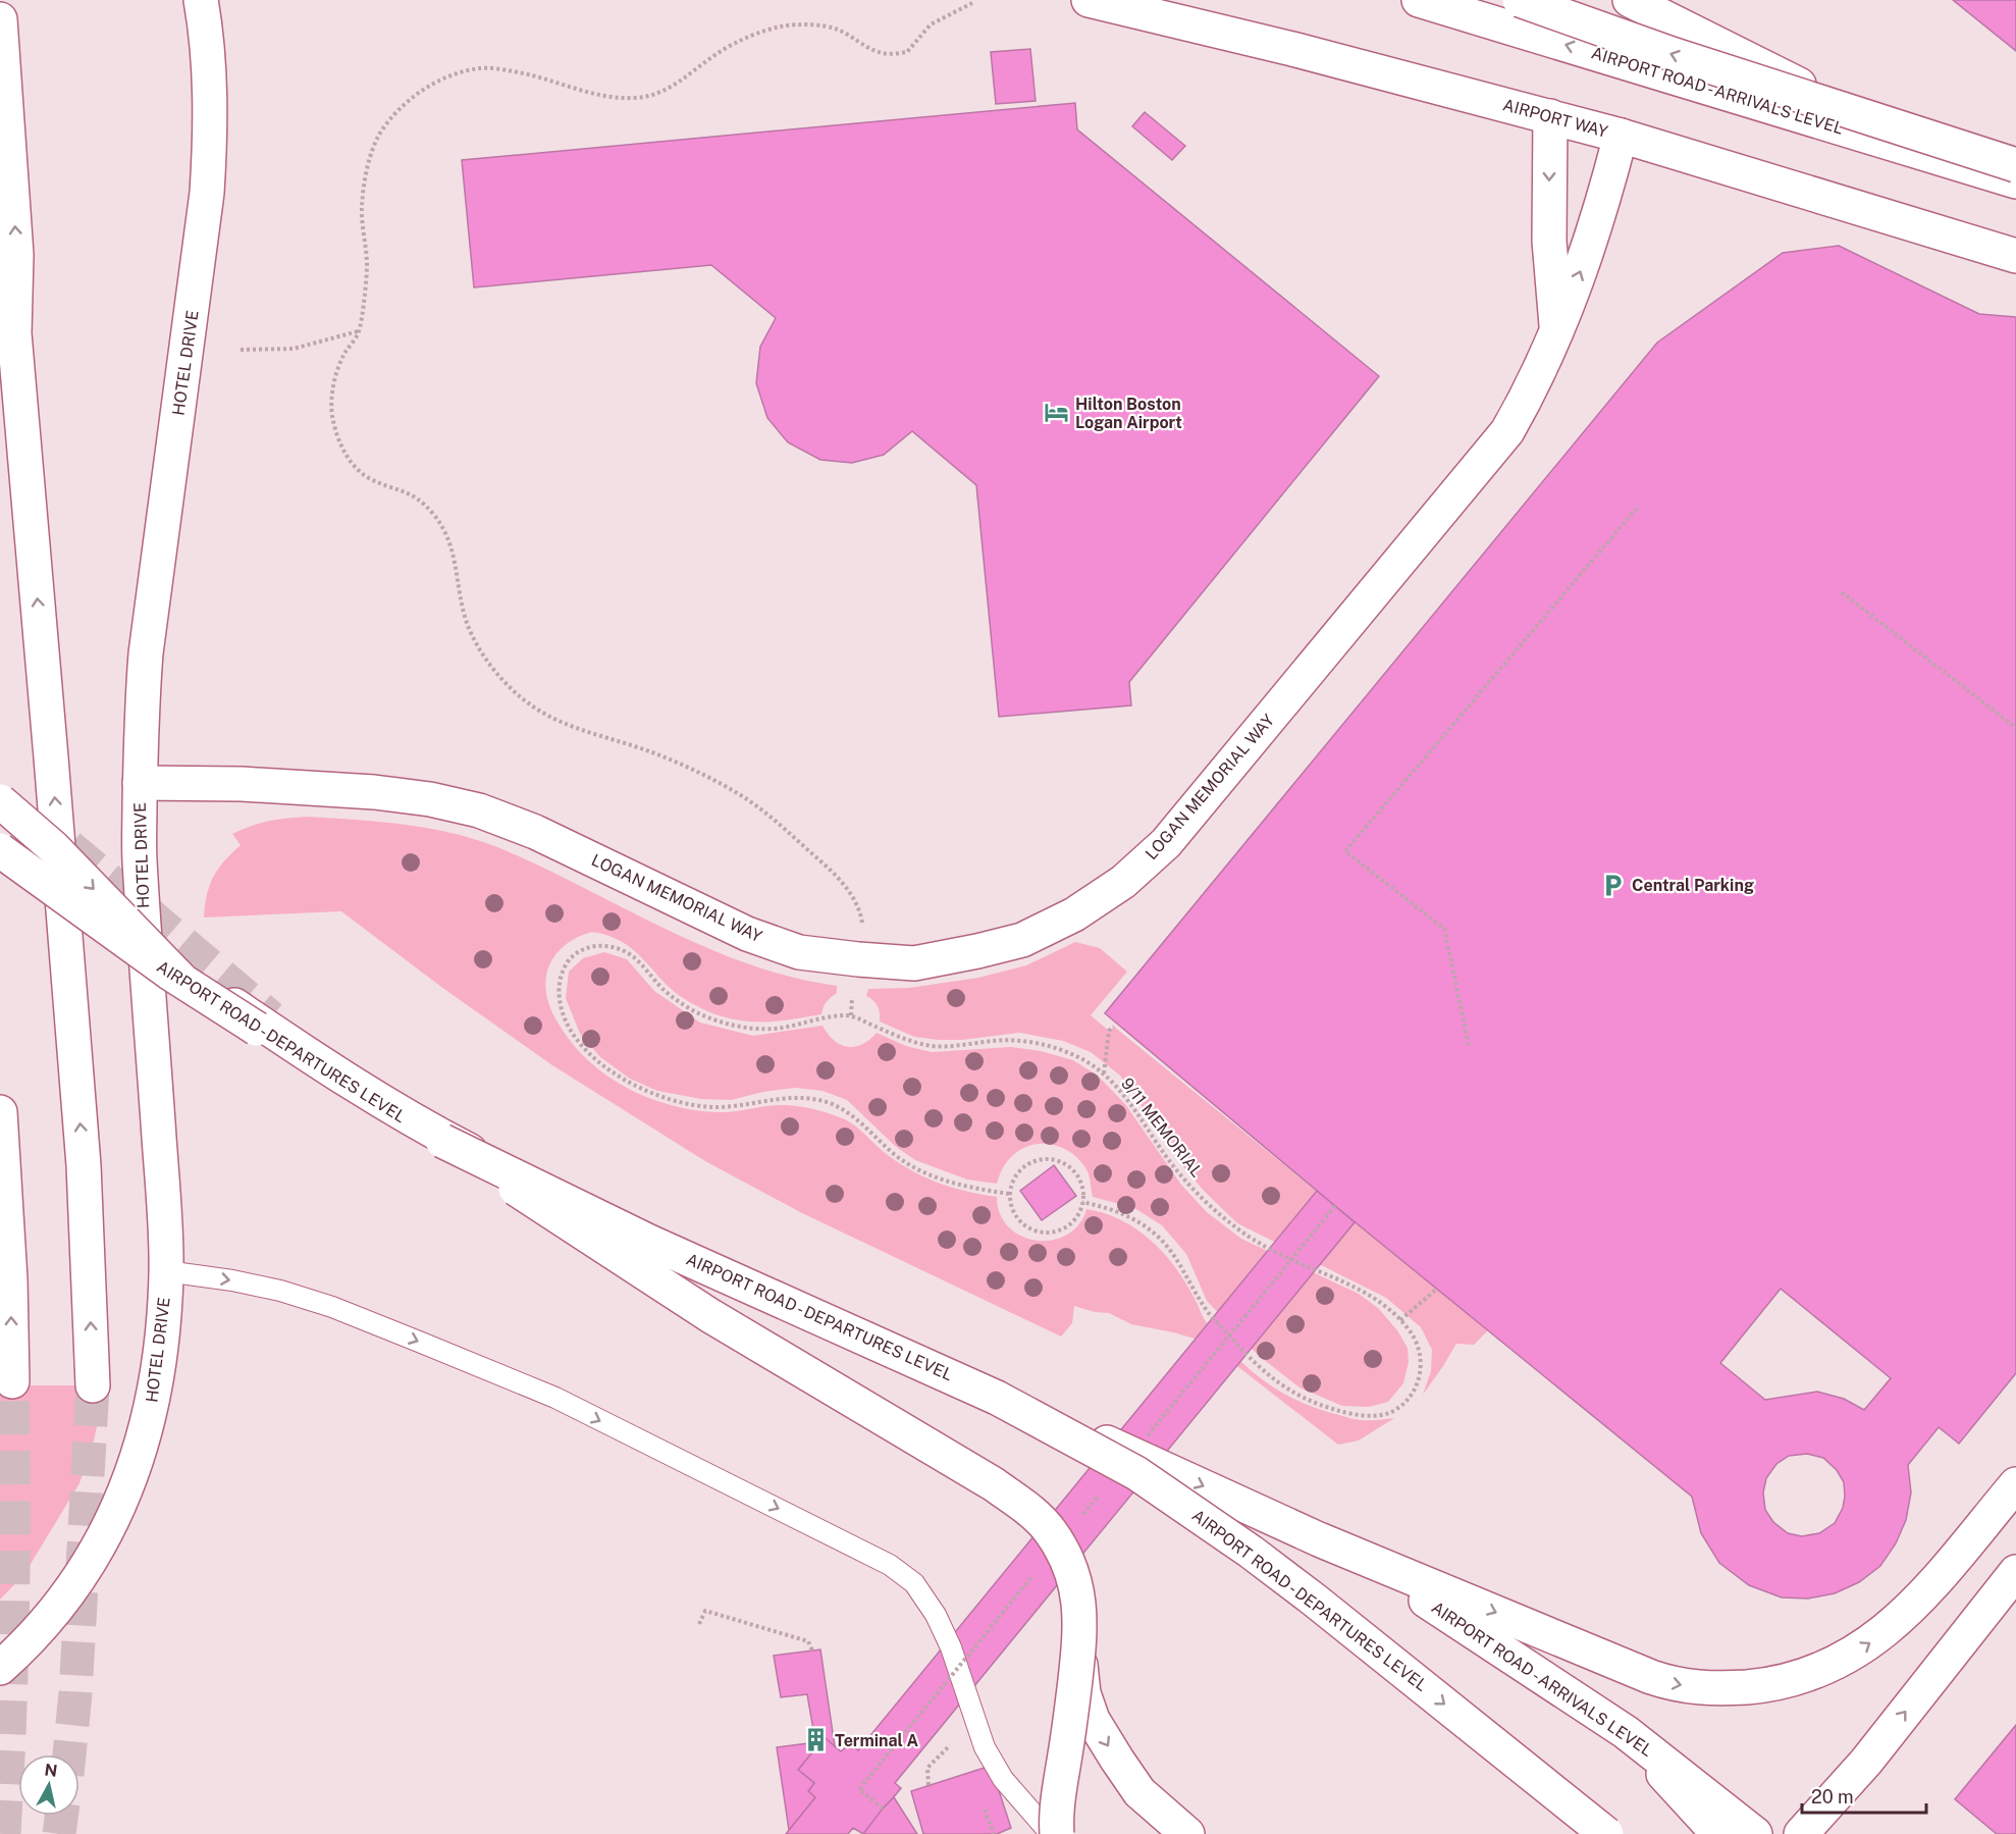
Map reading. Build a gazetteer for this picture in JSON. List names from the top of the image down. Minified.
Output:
{"streets":{"main road":["AIRPORT ROAD - ARRIVALS LEVEL","AIRPORT WAY","HOTEL DRIVE","LOGAN MEMORIAL WAY","AIRPORT ROAD - DEPARTURES LEVEL"],"path":["9/11 MEMORIAL"]},"crossings":[["AIRPORT WAY","LOGAN MEMORIAL WAY"],["HOTEL DRIVE","LOGAN MEMORIAL WAY"]],"places":{"hotel":["Hilton Boston Logan Airport"],"parking":["Central Parking"],"building":["Terminal A"]},"scale_bar":"20 m","north":"top"}
